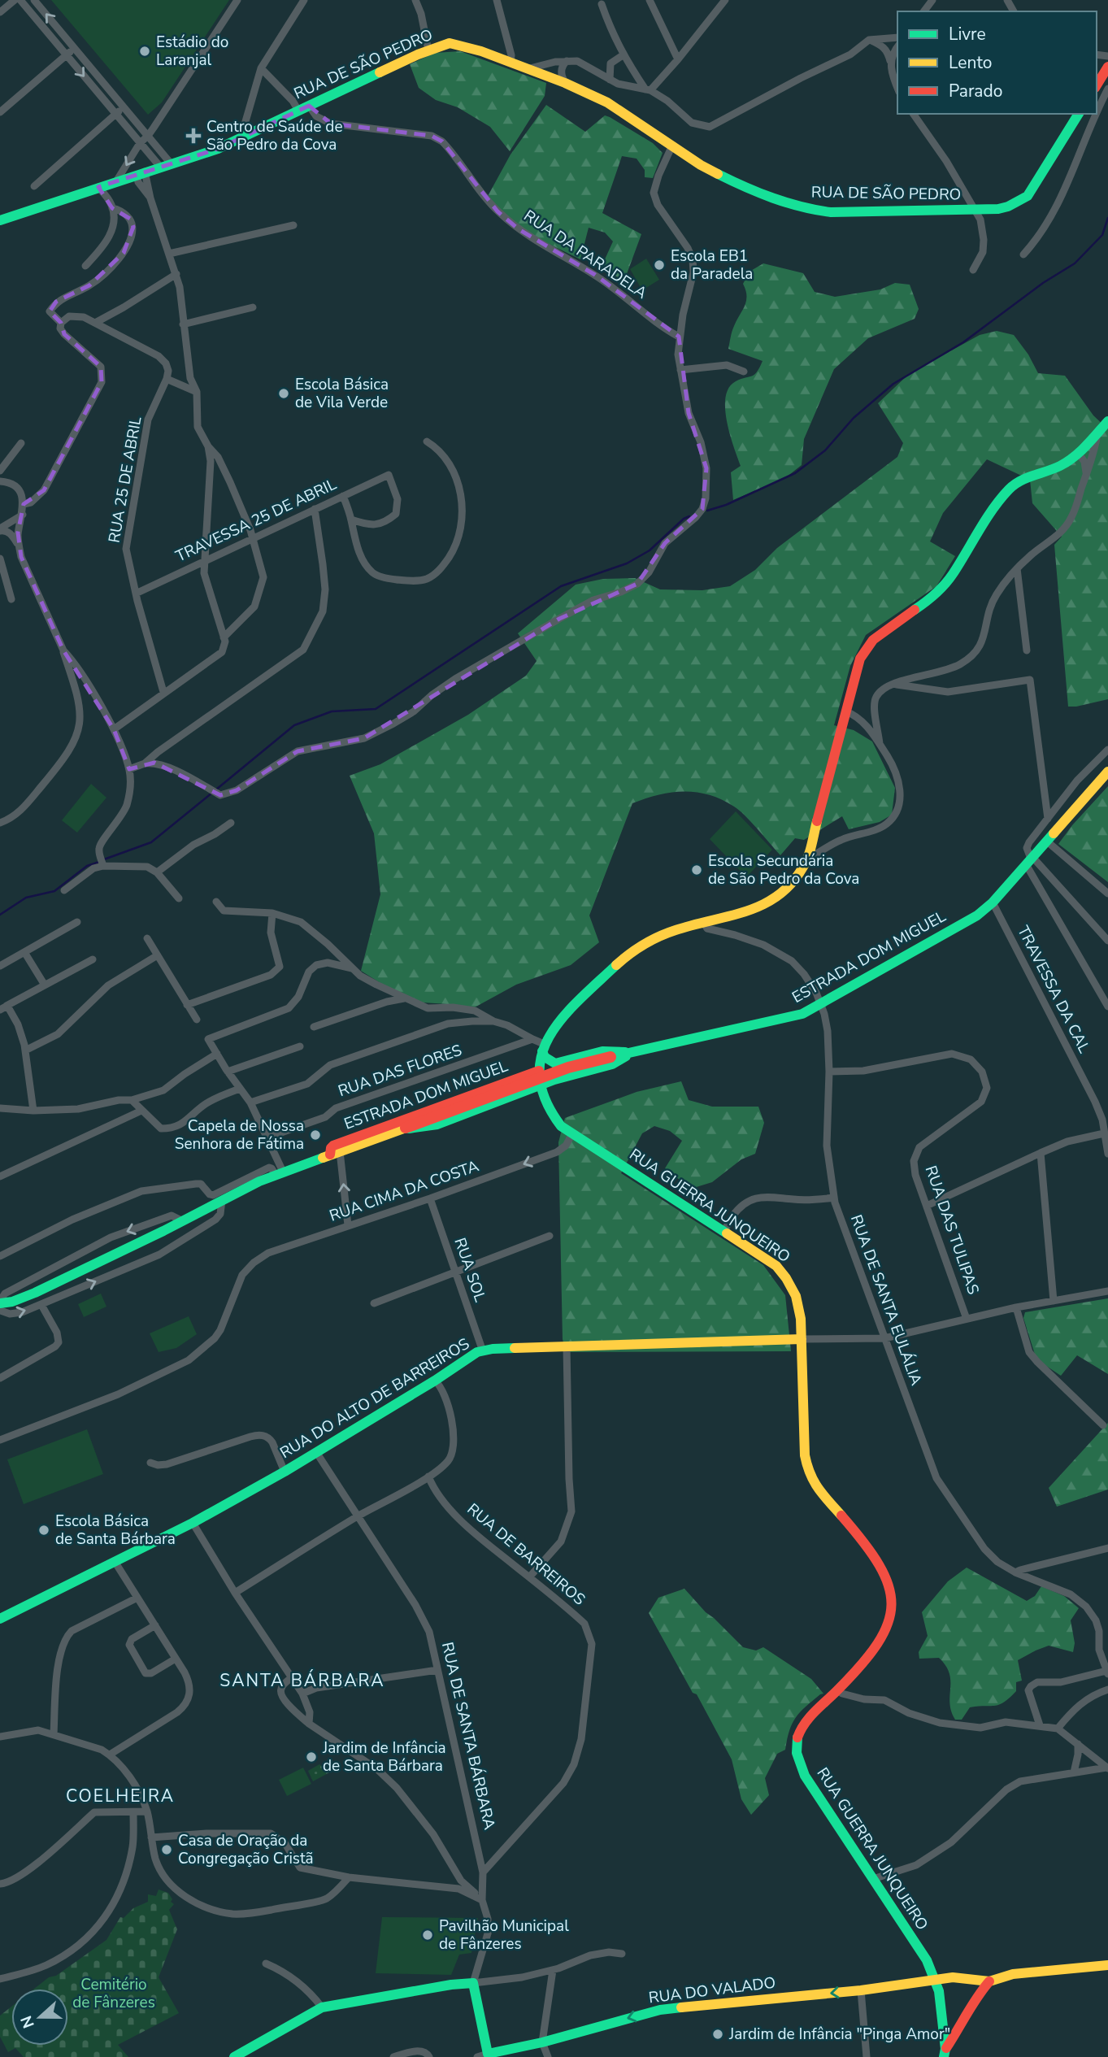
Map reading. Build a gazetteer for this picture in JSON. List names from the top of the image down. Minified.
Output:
{"streets":{"street":["RUA DE SÃO PEDRO","RUA DA PARADELA","RUA 25 DE ABRIL","TRAVESSA 25 DE ABRIL","ESTRADA DOM MIGUEL","TRAVESSA DA CAL","RUA DAS FLORES","RUA CIMA DA COSTA","RUA GUERRA JUNQUEIRO","RUA DAS TULIPAS","RUA SOL","RUA DE SANTA EULÁLIA","RUA DO ALTO DE BARREIROS","RUA DE BARREIROS","RUA DE SANTA BÁRBARA","RUA DO VALADO"]},"crossings":[["RUA DE SÃO PEDRO","RUA DA PARADELA"],["RUA 25 DE ABRIL","TRAVESSA 25 DE ABRIL"],["ESTRADA DOM MIGUEL","TRAVESSA DA CAL"],["ESTRADA DOM MIGUEL","RUA GUERRA JUNQUEIRO"],["ESTRADA DOM MIGUEL","RUA DE SANTA EULÁLIA"],["RUA CIMA DA COSTA","RUA GUERRA JUNQUEIRO"],["RUA CIMA DA COSTA","RUA SOL"],["RUA GUERRA JUNQUEIRO","RUA DO ALTO DE BARREIROS"],["RUA GUERRA JUNQUEIRO","RUA DO VALADO"],["RUA DAS TULIPAS","RUA DE SANTA EULÁLIA"],["RUA SOL","RUA DO ALTO DE BARREIROS"],["RUA DO ALTO DE BARREIROS","RUA DE SANTA BÁRBARA"],["RUA DE BARREIROS","RUA DE SANTA BÁRBARA"],["RUA DE SANTA BÁRBARA","RUA DO VALADO"]],"districts":["SANTA BÁRBARA","COELHEIRA"],"parks":["Cemitério de Fânzeres"],"places":{"other":["Estádio do Laranjal","Escola EB1 da Paradela","Escola Básica de Vila Verde","Escola Secundária de São Pedro da Cova","Capela de Nossa Senhora de Fátima","Escola Básica de Santa Bárbara","Jardim de Infância de Santa Bárbara","Casa de Oração da Congregação Cristã","Pavilhão Municipal de Fânzeres","Jardim de Infância \"Pinga Amor\""],"health":["Centro de Saúde de São Pedro da Cova"]},"legend":["Livre","Lento","Parado"],"north":"left"}
